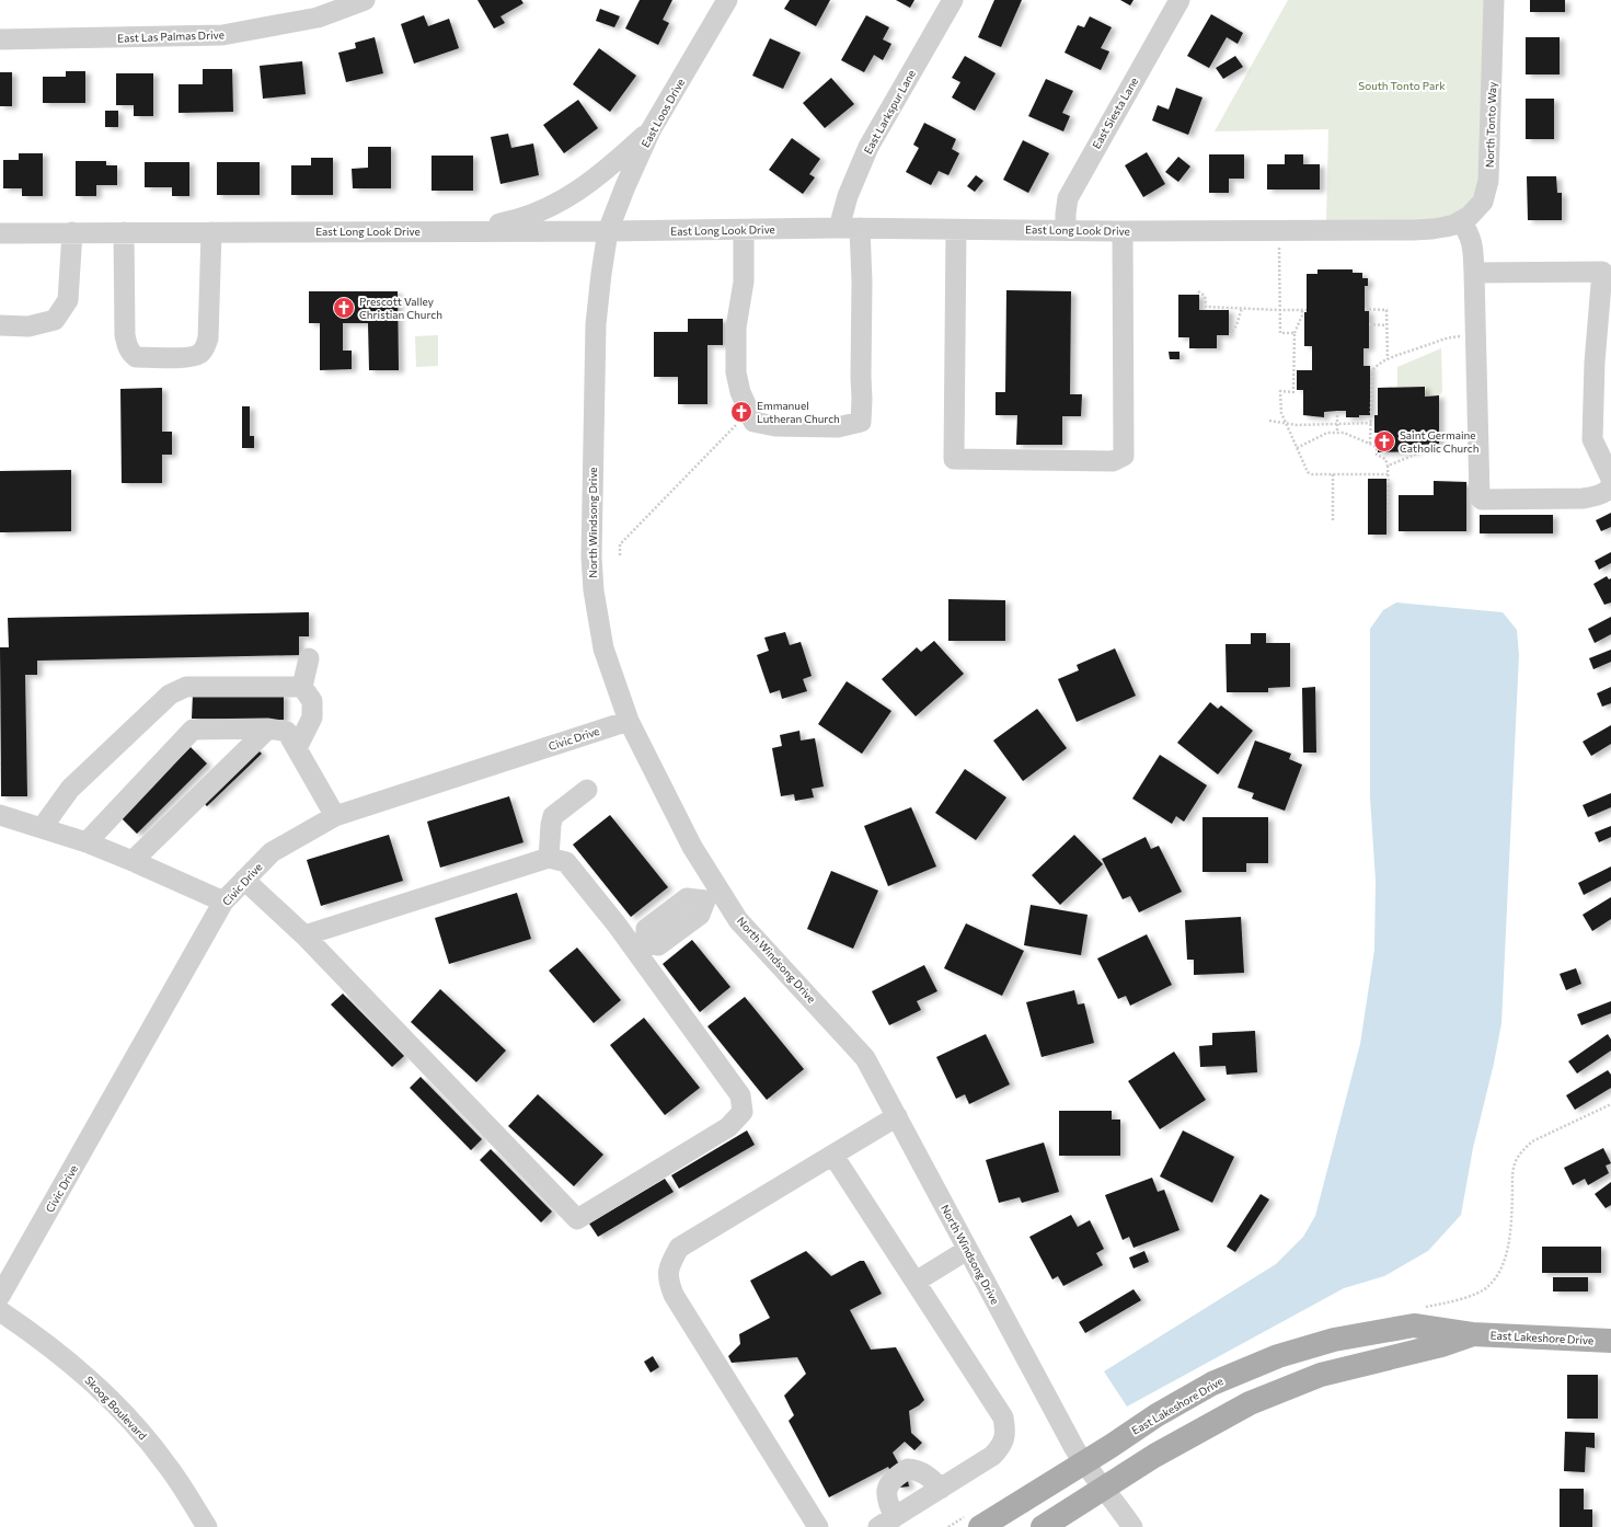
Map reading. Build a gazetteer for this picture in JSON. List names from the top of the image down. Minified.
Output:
{"streets":{"main road":["East Lakeshore Drive"],"street":["East Las Palmas Drive","East Larkspur Lane","East Loos Drive","East Siesta Lane","North Tonto Way","East Long Look Drive","North Windsong Drive","Civic Drive","Skoog Boulevard"]},"crossings":[["East Larkspur Lane","East Long Look Drive"],["East Loos Drive","East Long Look Drive"],["East Loos Drive","North Windsong Drive"],["East Siesta Lane","East Long Look Drive"],["North Tonto Way","East Long Look Drive"],["East Long Look Drive","North Windsong Drive"],["North Windsong Drive","Civic Drive"],["North Windsong Drive","East Lakeshore Drive"]],"parks":["South Tonto Park"],"places":{"church":["Prescott Valley Christian Church","Emmanuel Lutheran Church","Saint Germaine Catholic Church"]}}
